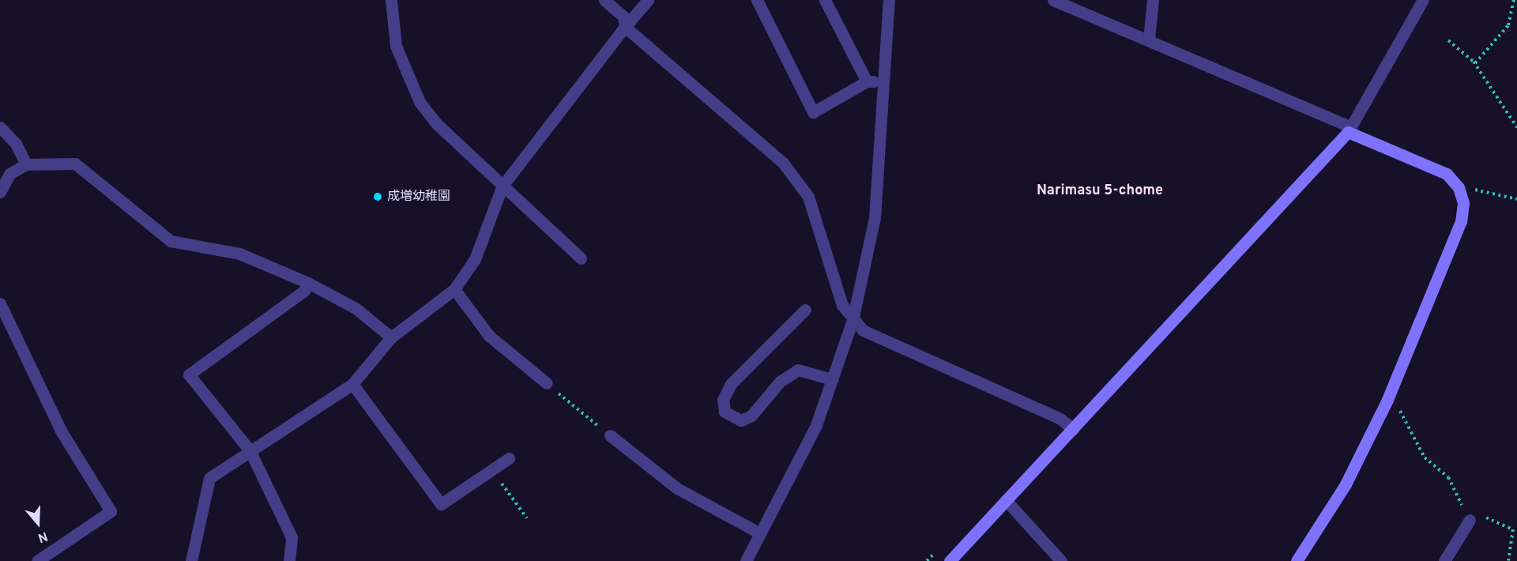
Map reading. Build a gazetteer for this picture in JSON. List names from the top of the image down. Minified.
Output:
{"districts":["Narimasu 5-chome"],"places":["成増幼稚園"],"north":"bottom"}
